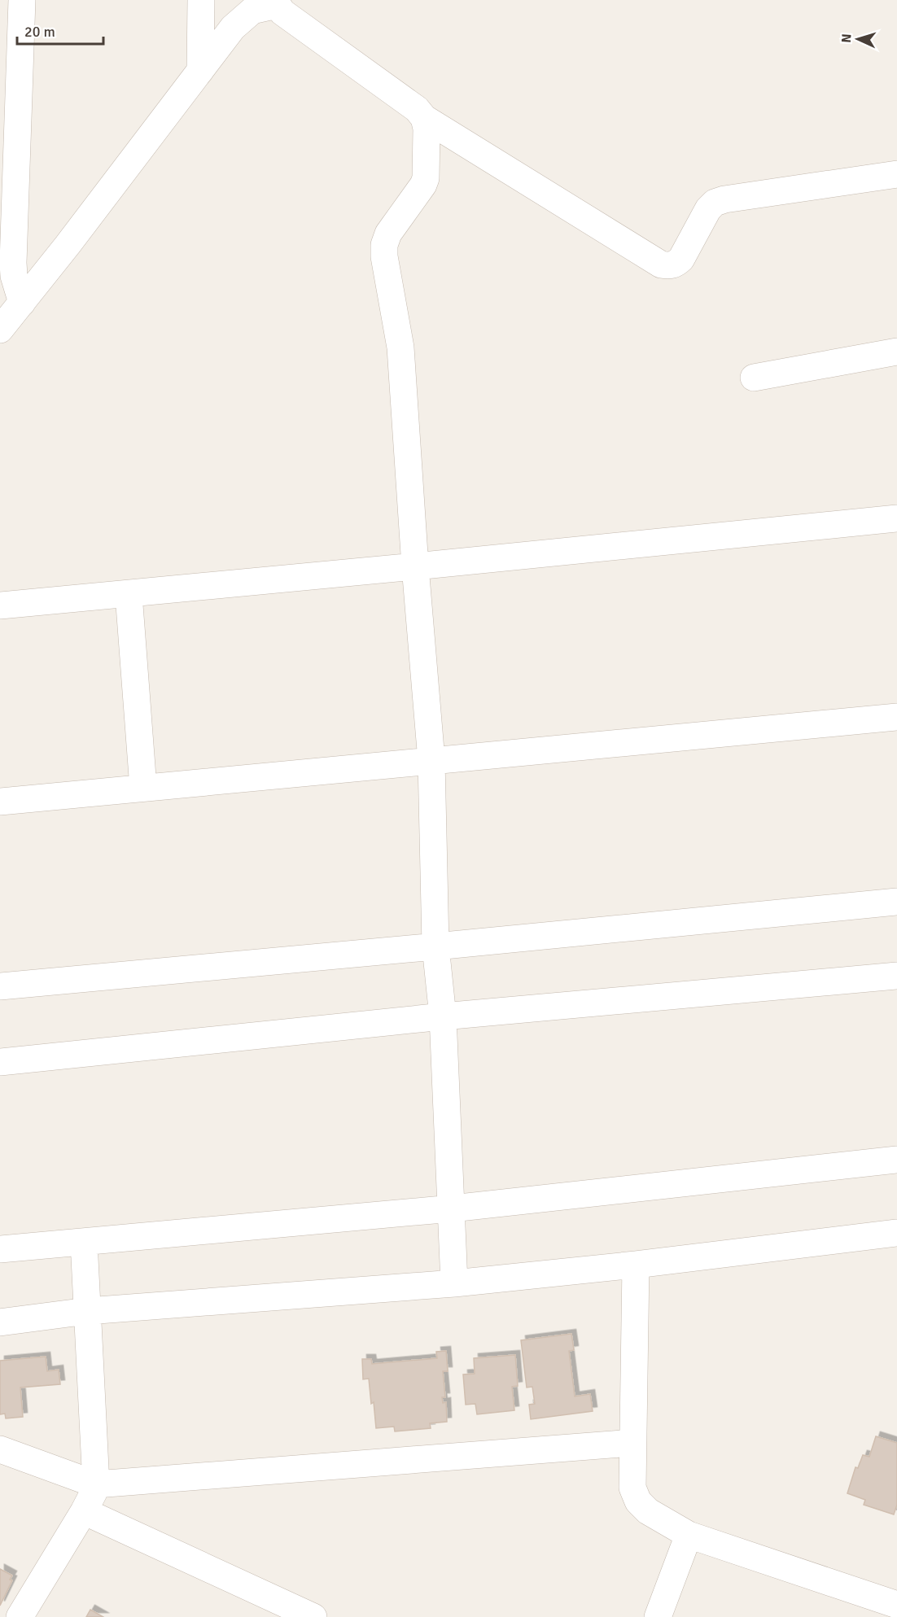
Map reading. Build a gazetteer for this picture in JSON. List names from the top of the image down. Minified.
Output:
{"scale_bar":"20 m","north":"left"}
